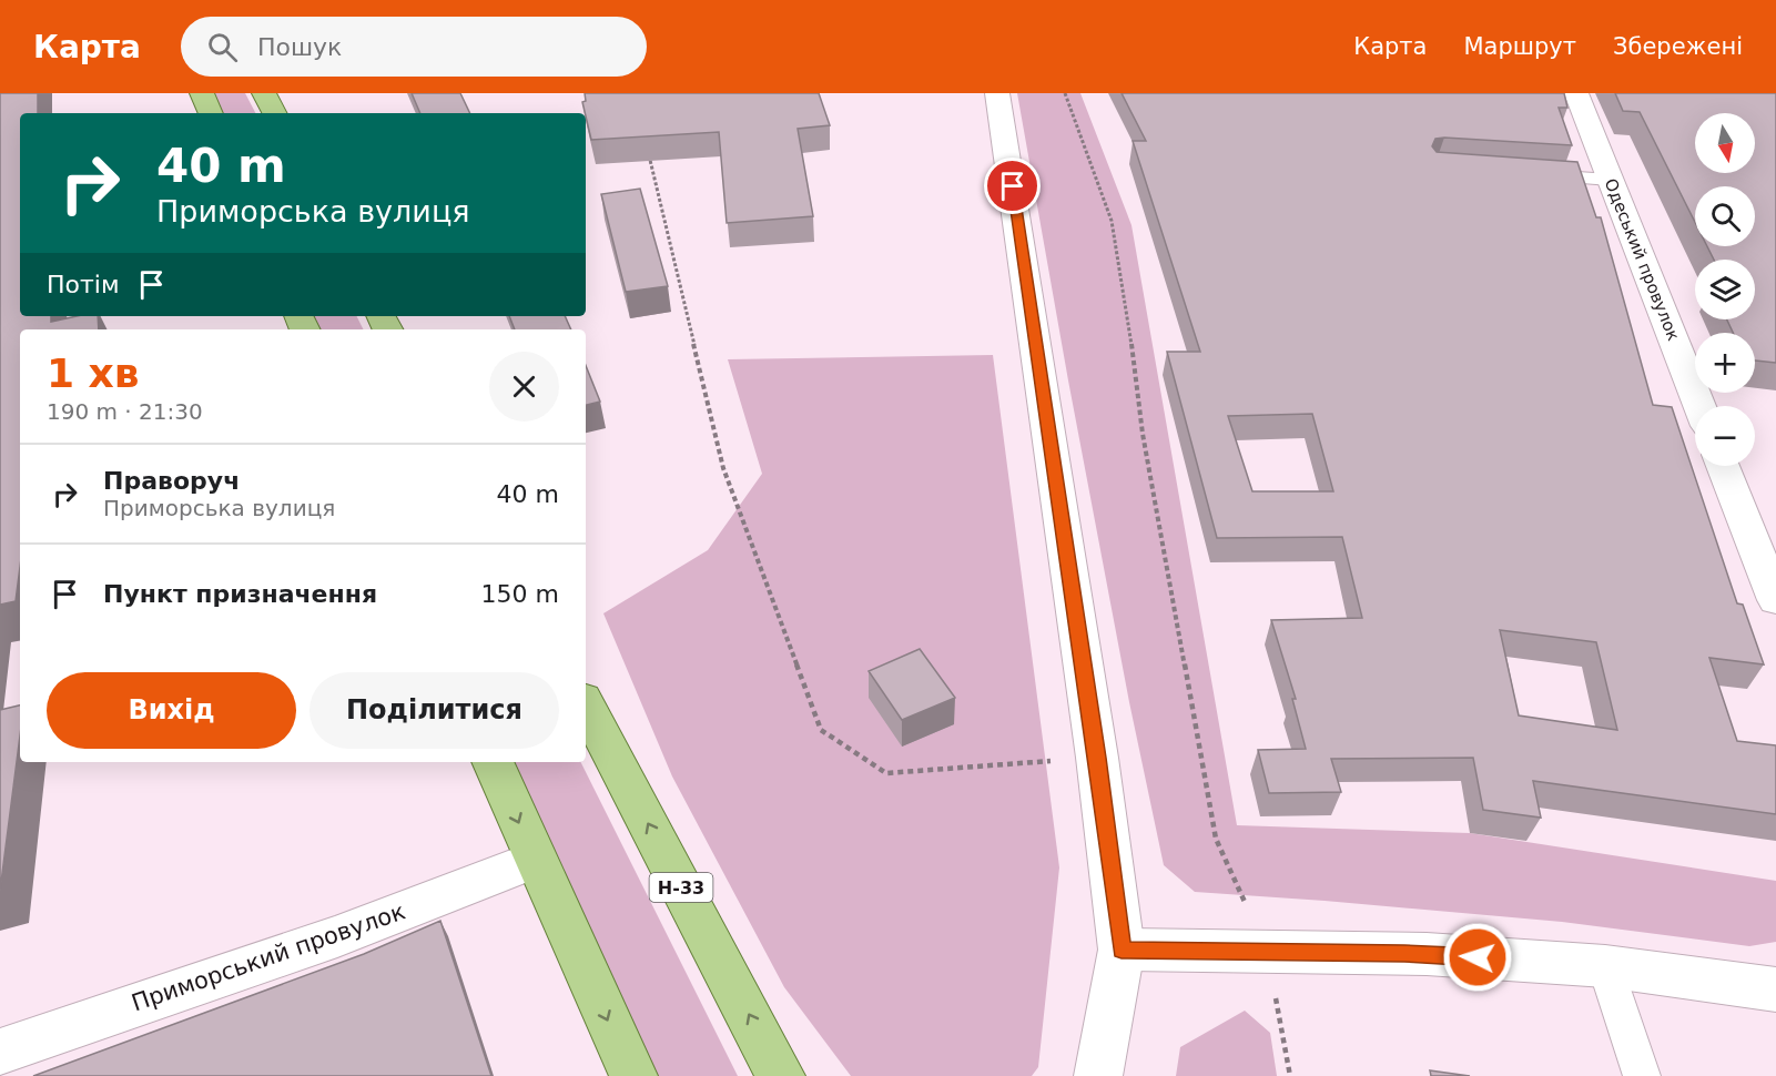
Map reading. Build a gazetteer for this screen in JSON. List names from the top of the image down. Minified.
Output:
{"streets":{"main road":["Н-33"],"street":["Одеський провулок","Приморський провулок"]},"north":"bottom","page":{"header":"Карта","search":"Пошук","nav":["Карта","Маршрут","Збережені"],"map_buttons":["+","−"],"turn":["40 m","Приморська вулиця"],"then":"Потім","heading":["1 хв","190 m · 21:30"],"list":[{"name":"Праворуч","note":"Приморська вулиця","value":"40 m"},{"name":"Пункт призначення","value":"150 m"}],"buttons":["Вихід","Поділитися"]}}
